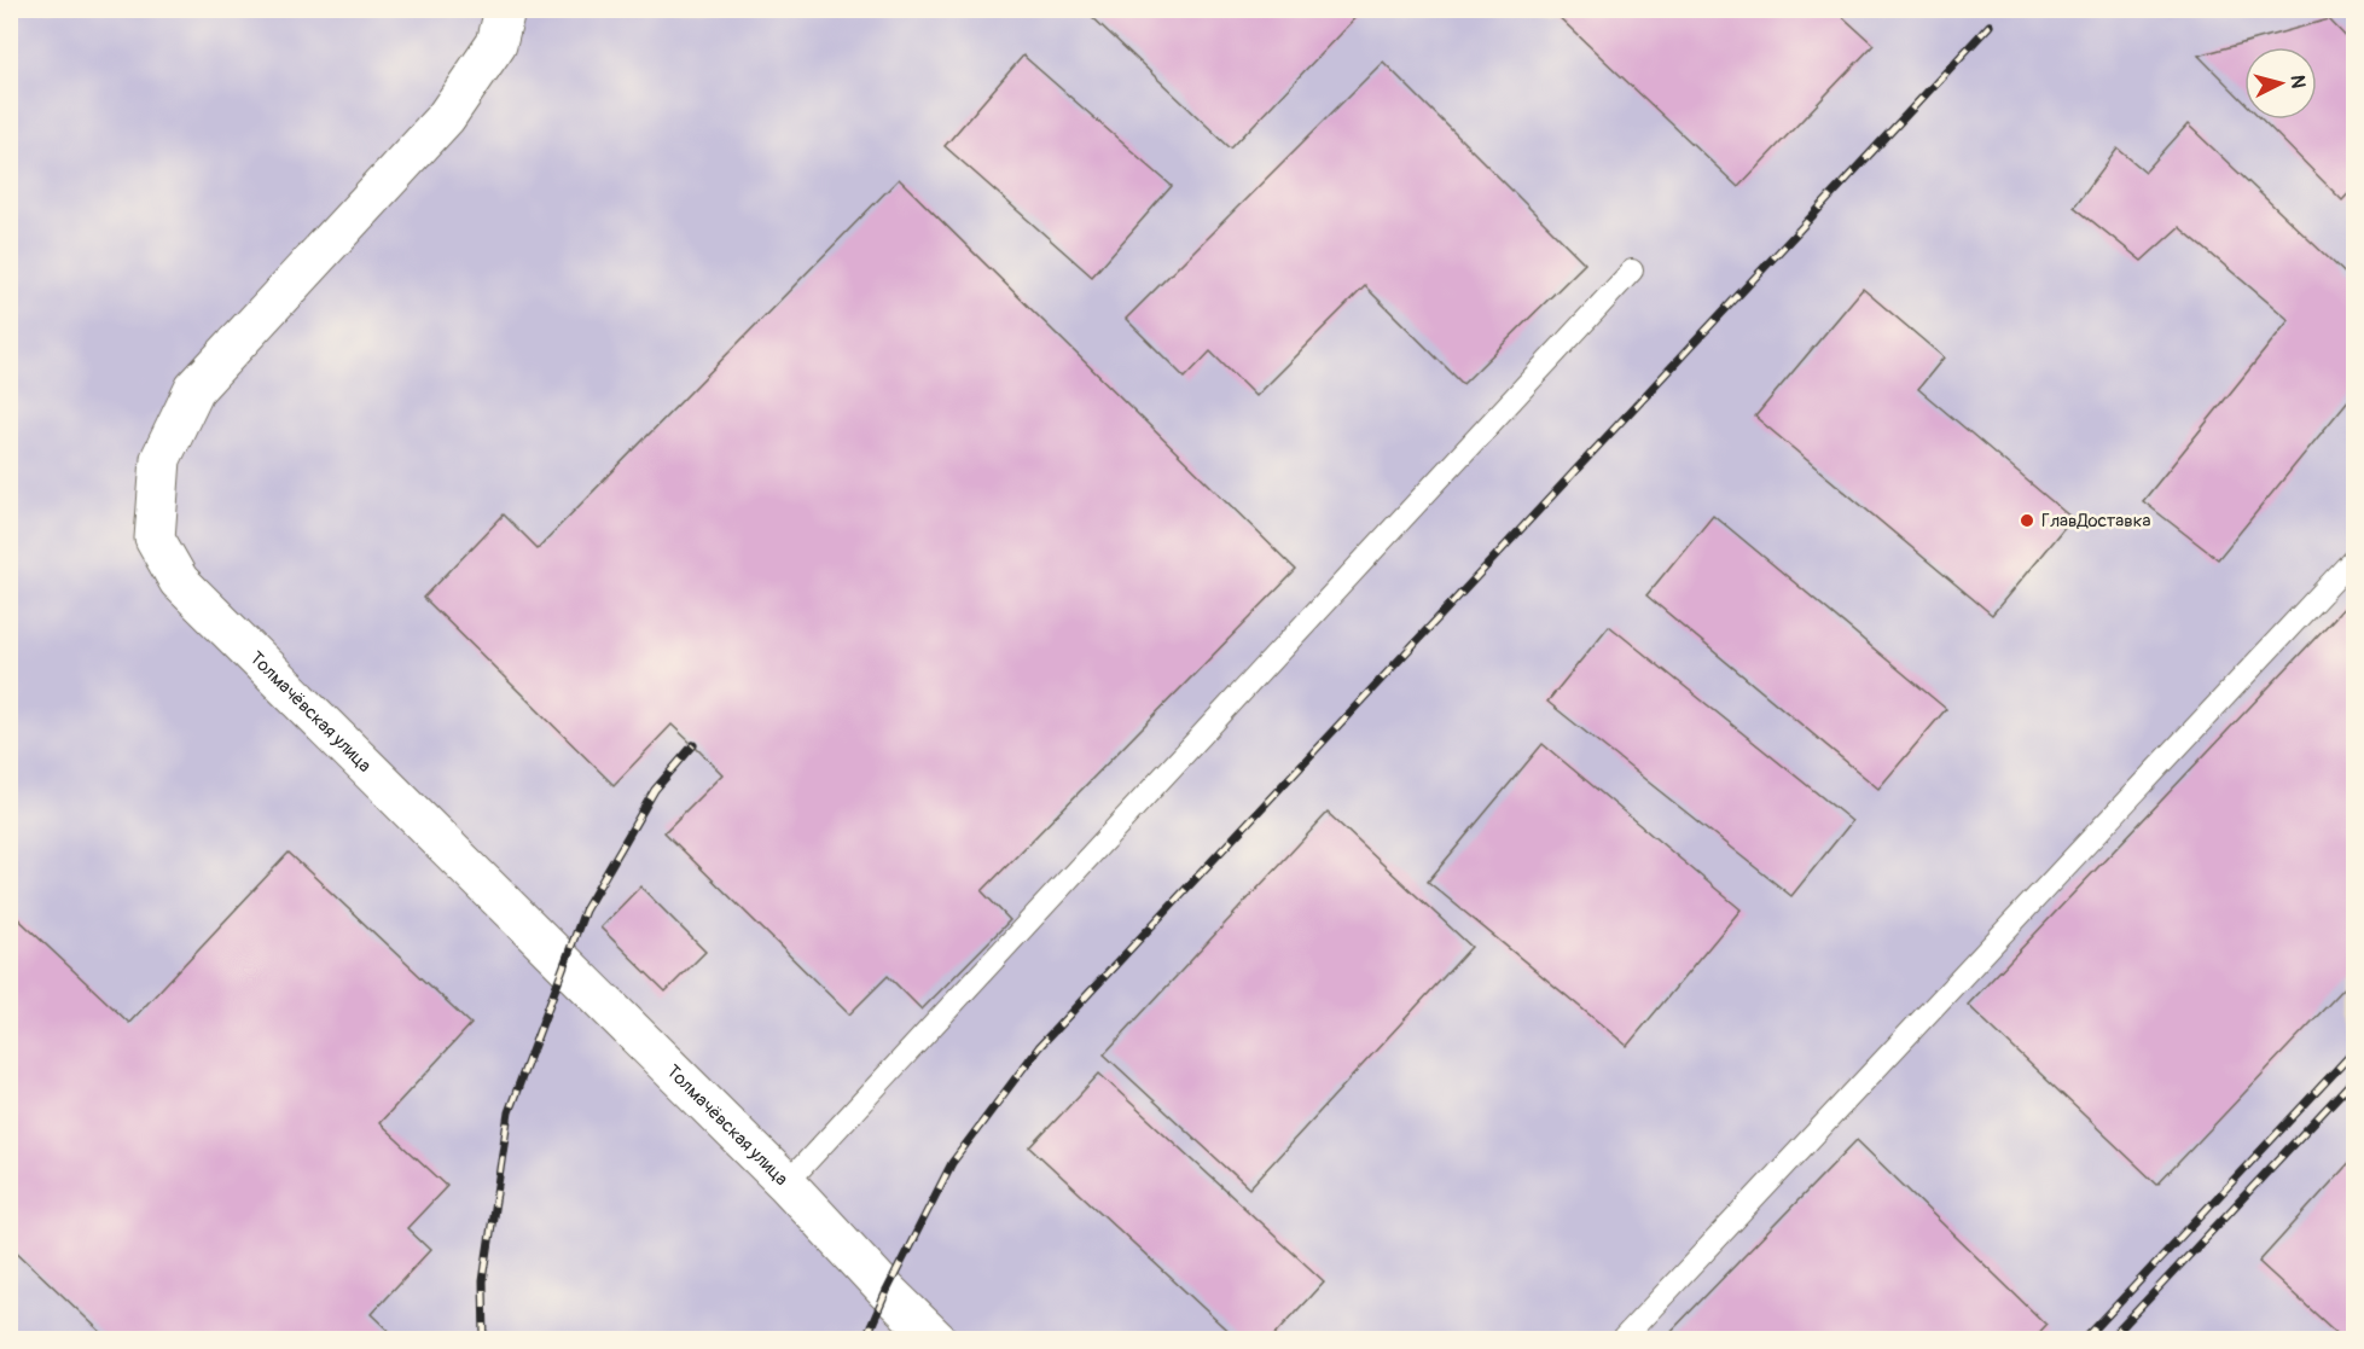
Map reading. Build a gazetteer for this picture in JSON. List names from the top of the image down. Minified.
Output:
{"streets":{"street":["Толмачёвская улица"]},"places":["ГлавДоставка"],"north":"right"}
